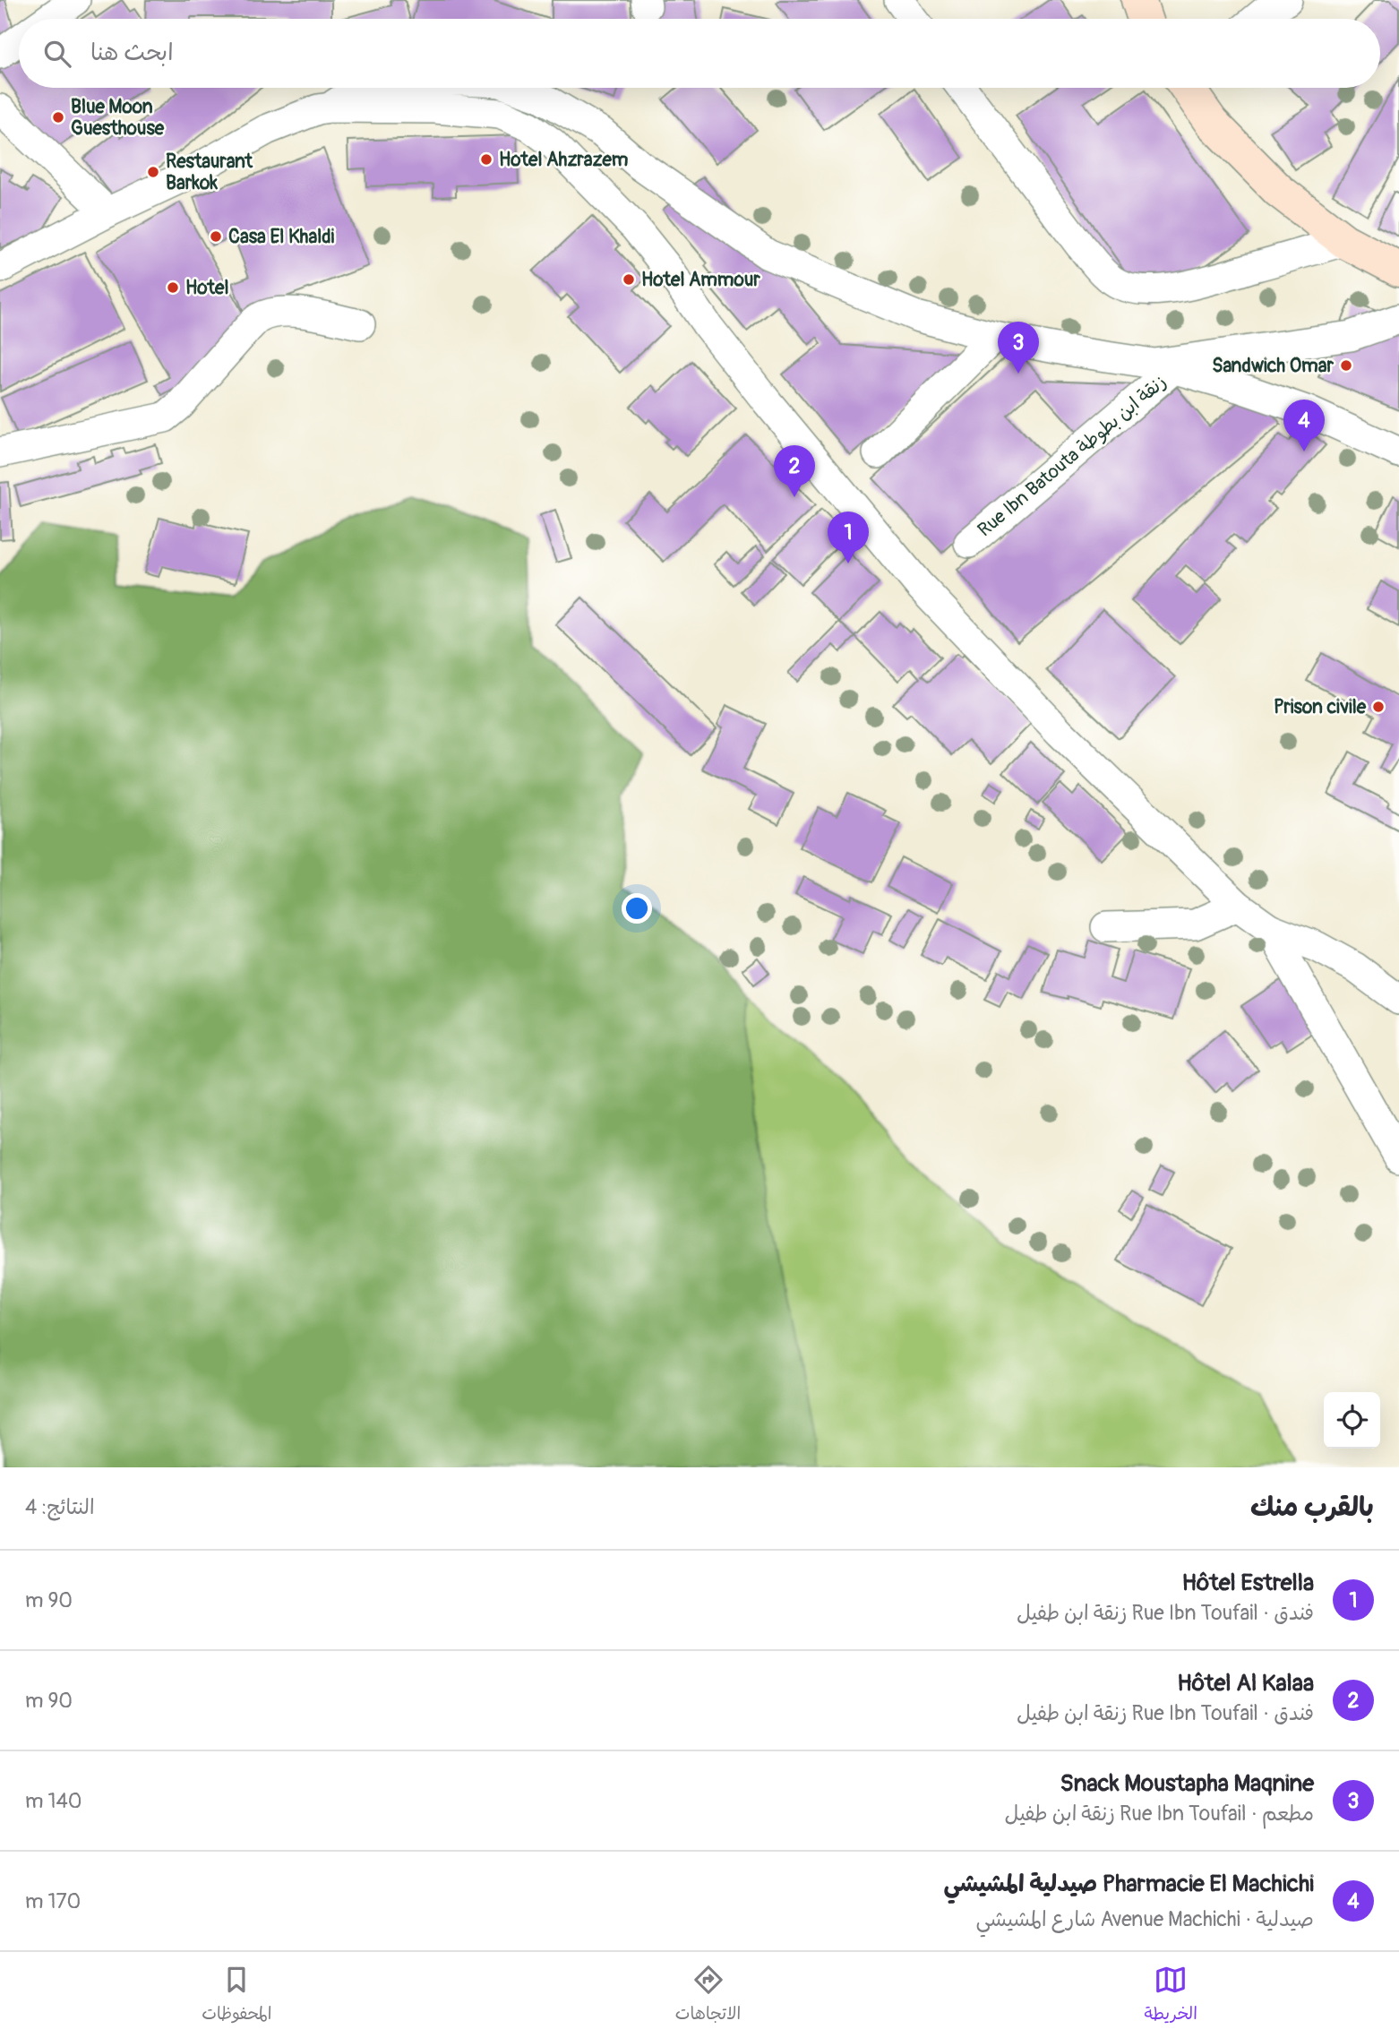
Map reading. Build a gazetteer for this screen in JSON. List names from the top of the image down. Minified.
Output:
{"streets":{"street":["Rue Ibn Batouta زنقة ابن بطوطة"]},"places":["Blue Moon Guesthouse","Hotel Ahzrazem","Restaurant Barkok","Casa El Khaldi","Hotel Ammour","Hotel","Sandwich Omar","Prison civile"],"page":{"search":"ابحث هنا","pins":["3","4","2","1"],"heading":["بالقرب منك","النتائج: 4"],"list":[{"mark":"1","name":"Hôtel Estrella","note":"فندق · Rue Ibn Toufail زنقة ابن طفيل","value":"90 m"},{"mark":"2","name":"Hôtel Al Kalaa","note":"فندق · Rue Ibn Toufail زنقة ابن طفيل","value":"90 m"},{"mark":"3","name":"Snack Moustapha Maqnine","note":"مطعم · Rue Ibn Toufail زنقة ابن طفيل","value":"140 m"},{"mark":"4","name":"Pharmacie El Machichi صيدلية المشيشي","note":"صيدلية · Avenue Machichi شارع المشيشي","value":"170 m"}],"nav":["الخريطة","الاتجاهات","المحفوظات"]}}
